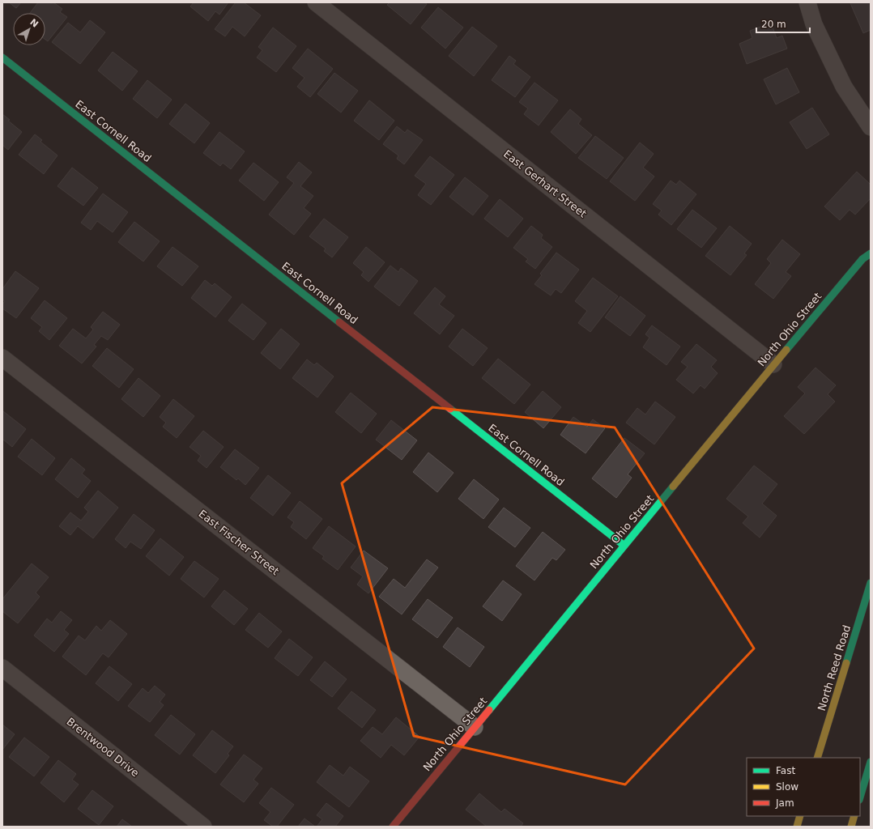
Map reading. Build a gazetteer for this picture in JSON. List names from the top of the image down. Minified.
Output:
{"streets":{"street":["East Cornell Road","East Gerhart Street","North Ohio Street","East Fischer Street","North Reed Road","Brentwood Drive"]},"crossings":[["East Cornell Road","North Ohio Street"],["East Gerhart Street","North Ohio Street"],["North Ohio Street","East Fischer Street"]],"legend":["Fast","Slow","Jam"],"scale_bar":"20 m","north":"top right"}
